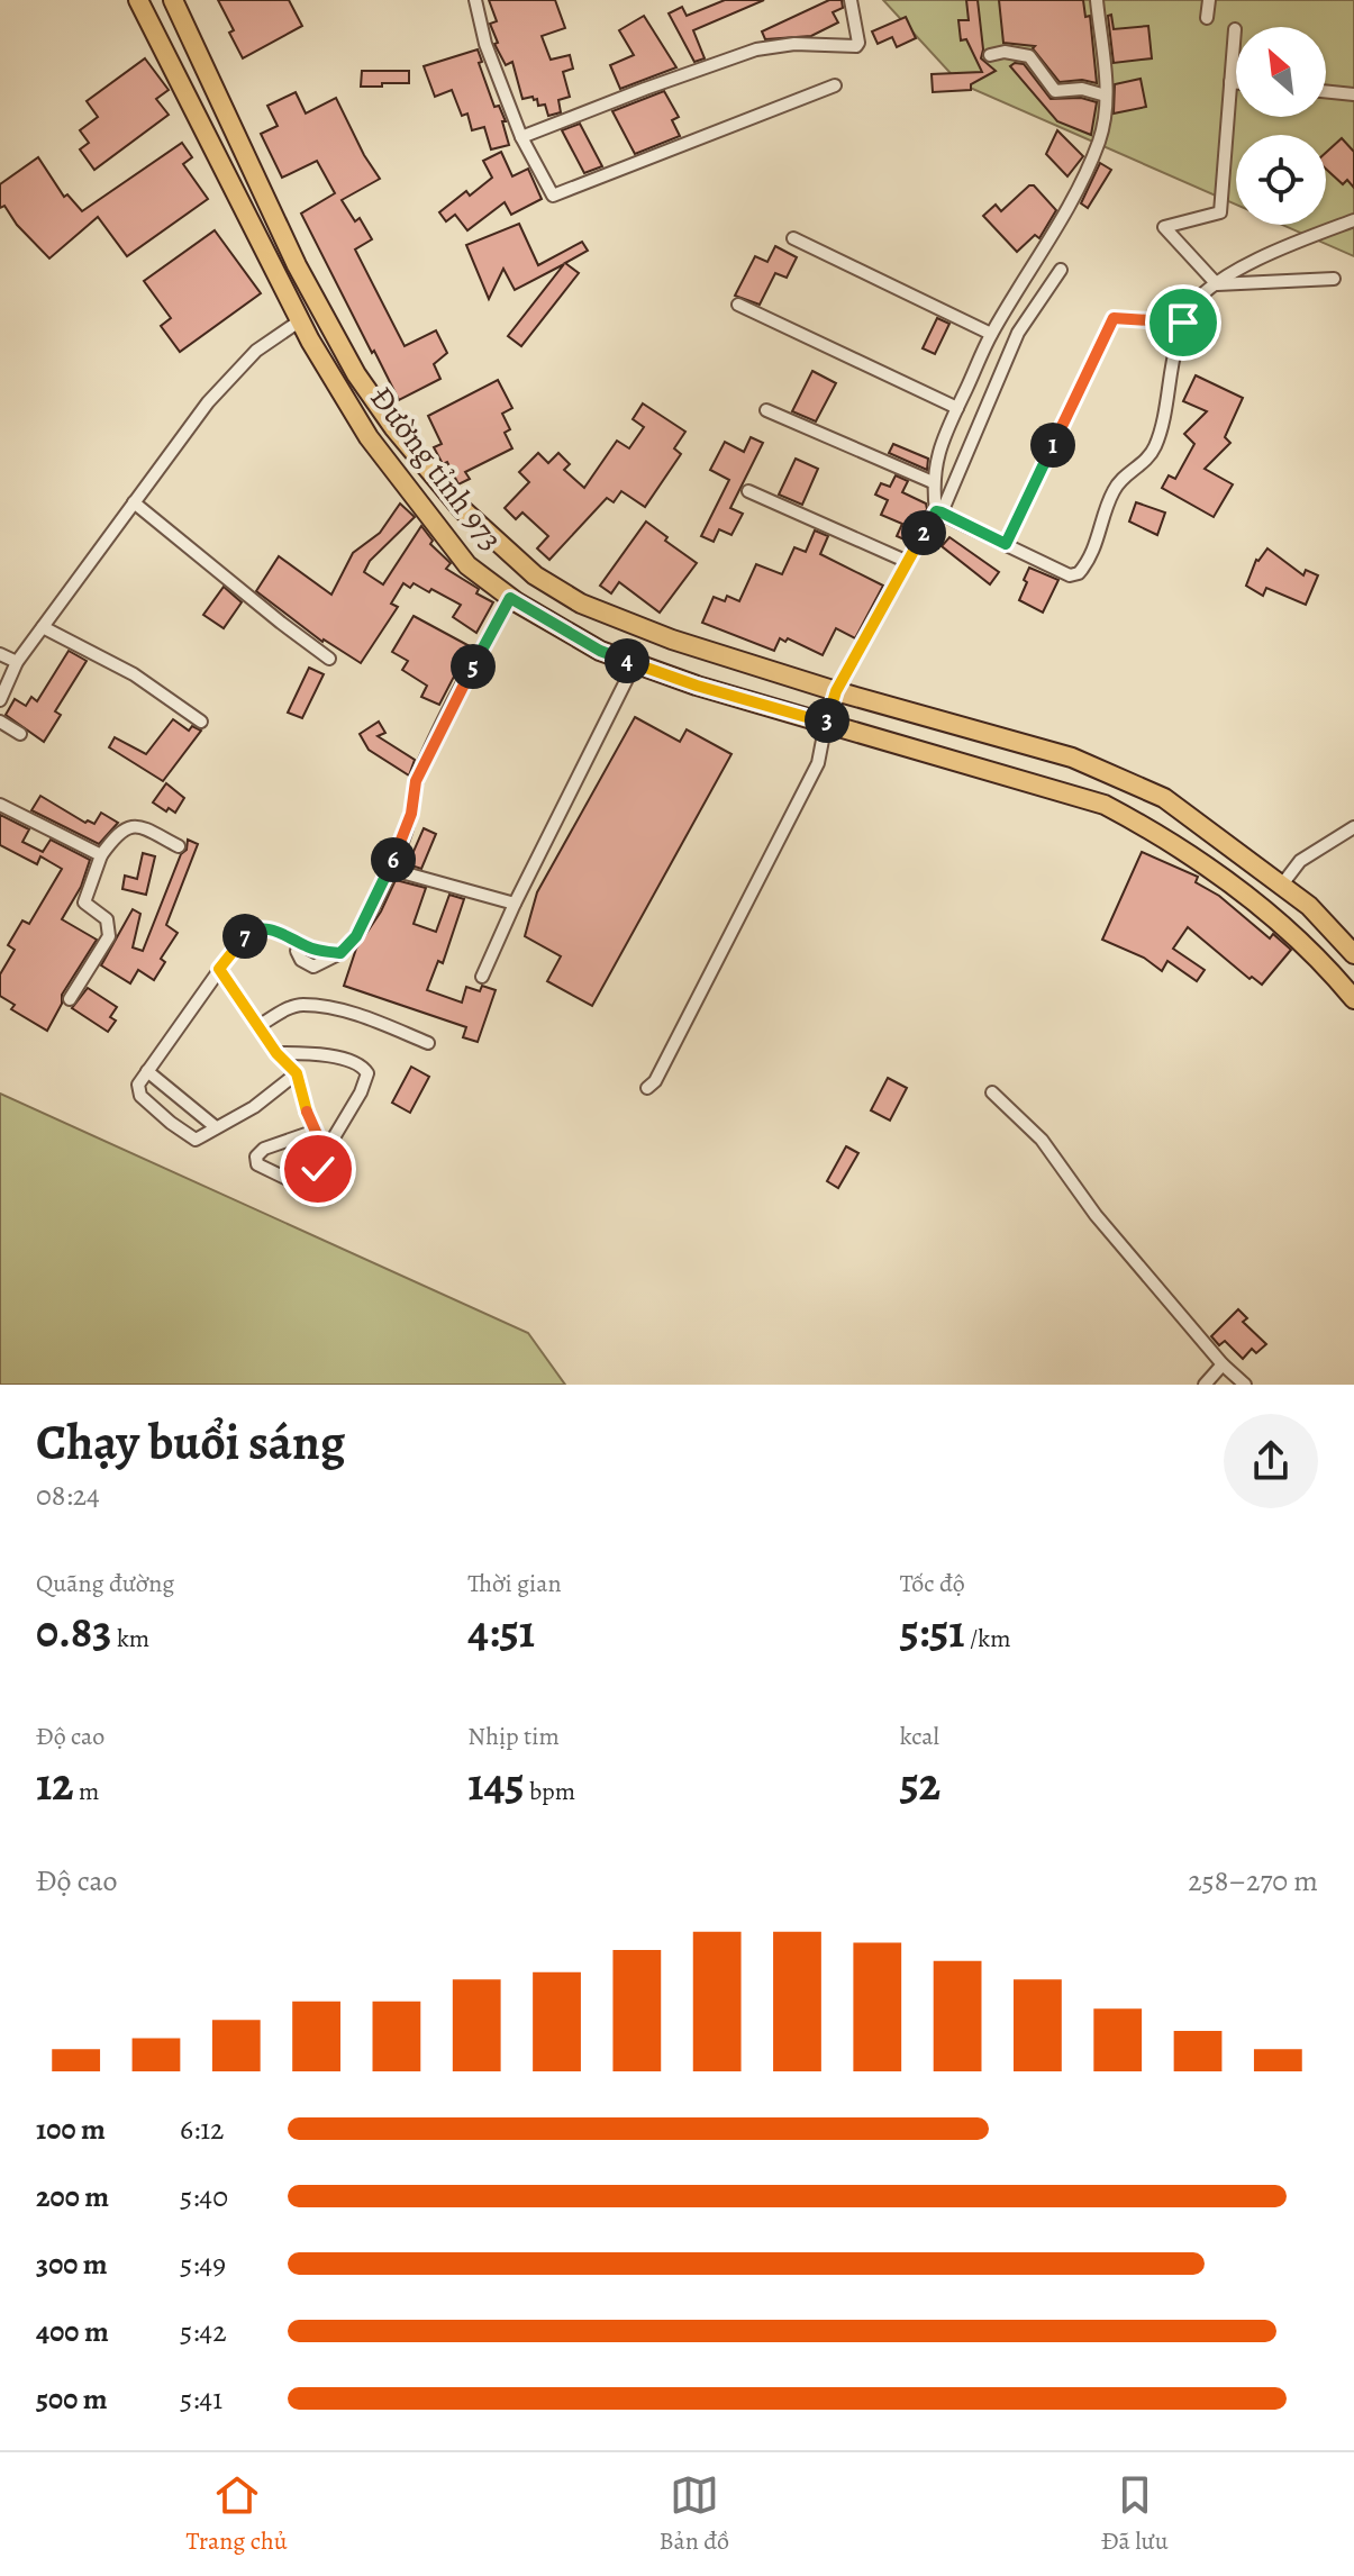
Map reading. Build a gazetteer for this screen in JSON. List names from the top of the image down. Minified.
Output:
{"streets":{"main road":["Đường tỉnh 973"]},"north":"top left","page":{"pins":["1","2","4","5","3","6","7"],"heading":["Chạy buổi sáng","08:24"],"stats":[["Quãng đường","0.83 km"],["Thời gian","4:51"],["Tốc độ","5:51 /km"],["Độ cao","12 m"],["Nhịp tim","145 bpm"],["kcal","52"]],"chart":["Độ cao","258–270 m"],"list":[{"name":"100 m","note":"6:12"},{"name":"200 m","note":"5:40"},{"name":"300 m","note":"5:49"},{"name":"400 m","note":"5:42"},{"name":"500 m","note":"5:41"}],"tabs":["Trang chủ","Bản đồ","Đã lưu"]}}
